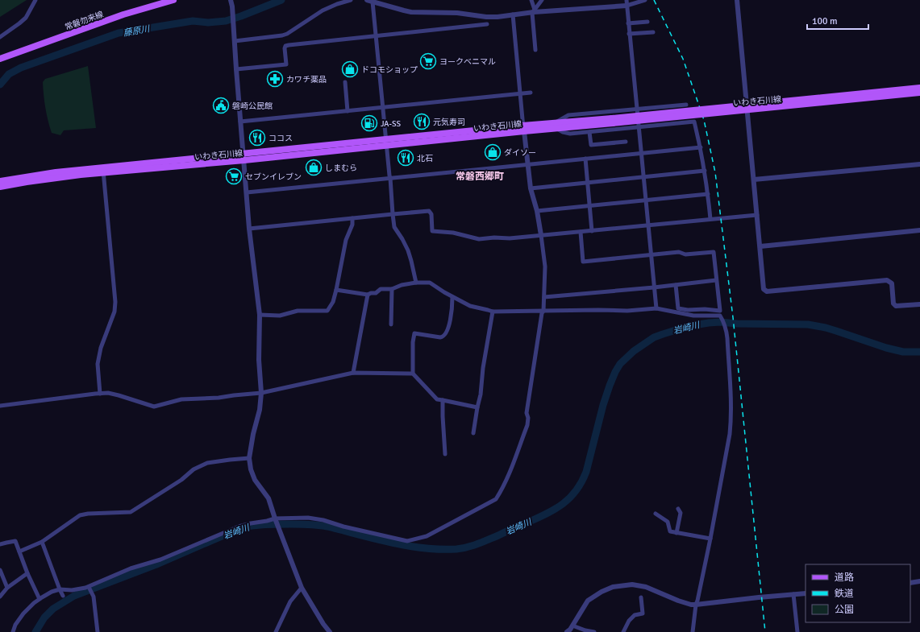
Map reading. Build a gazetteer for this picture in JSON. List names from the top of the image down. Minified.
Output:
{"streets":{"main road":["常磐勿来線","いわき石川線"]},"districts":["常磐西郷町"],"water":["藤原川","岩崎川"],"places":{"supermarket":["ヨークベニマル","セブンイレブン"],"shop":["ドコモショップ","ダイソー","しまむら"],"pharmacy":["カワチ薬品"],"public building":["磐崎公民館"],"restaurant":["元気寿司","ココス","北石"],"fuel station":["JA-SS"]},"legend":["道路","鉄道","公園"],"scale_bar":"100 m"}
